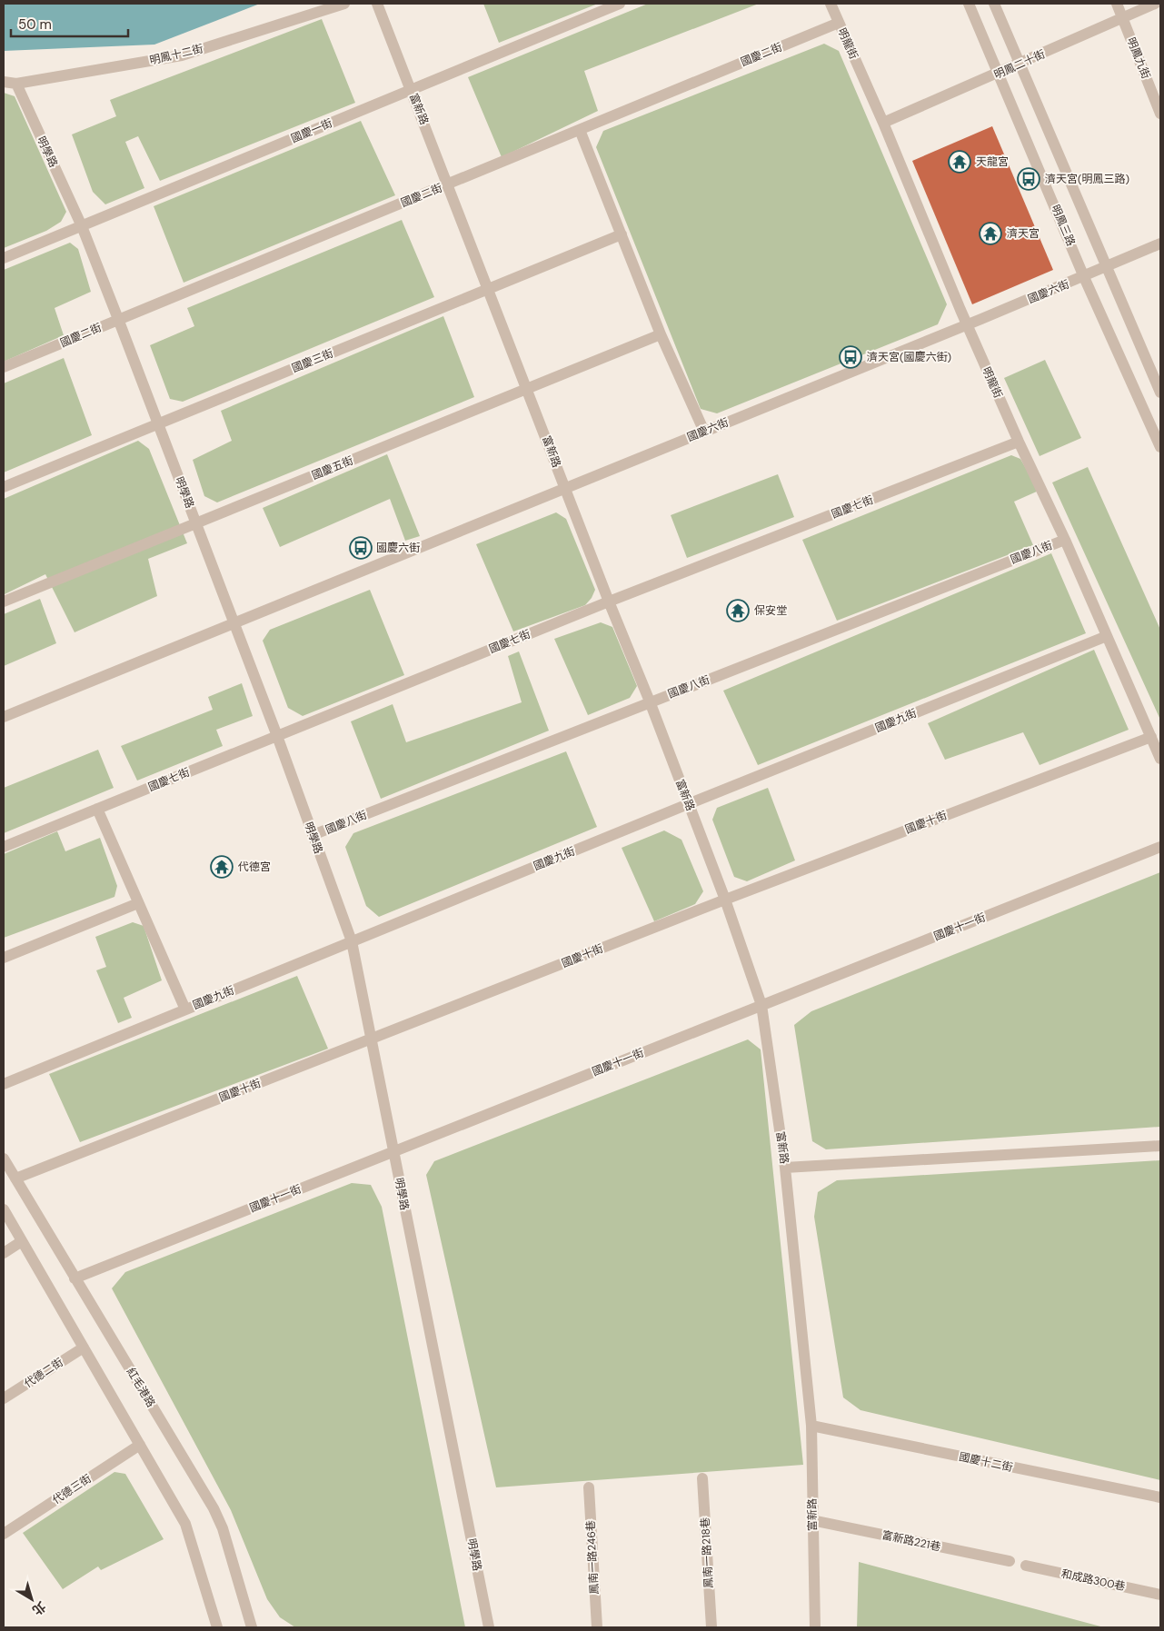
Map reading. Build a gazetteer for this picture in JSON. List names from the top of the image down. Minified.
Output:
{"streets":{"street":["明龍街","明鳳十二街","國慶二街","明鳳九街","明鳳二十街","富新路","國慶一街","明學路","明鳳三路","國慶六街","國慶三街","國慶五街","國慶七街","國慶八街","國慶九街","國慶十街","國慶十一街","代德二街","紅毛港路","國慶十二街","代德三街","富新路221巷","鳳南一路218巷","鳳南一路246巷","和成路300巷"]},"crossings":[["明龍街","國慶二街"],["明龍街","明鳳二十街"],["明龍街","國慶六街"],["明龍街","國慶七街"],["明龍街","國慶八街"],["明龍街","國慶九街"],["明龍街","國慶十街"],["明鳳十二街","明學路"],["國慶二街","富新路"],["國慶二街","明學路"],["明鳳九街","明鳳二十街"],["明鳳二十街","明鳳三路"],["富新路","國慶一街"],["富新路","國慶六街"],["富新路","國慶三街"],["富新路","國慶五街"],["富新路","國慶七街"],["富新路","國慶八街"],["富新路","國慶九街"],["富新路","國慶十街"],["富新路","國慶十一街"],["富新路","國慶十二街"],["富新路","富新路221巷"],["國慶一街","明學路"],["明學路","國慶六街"],["明學路","國慶三街"],["明學路","國慶五街"],["明學路","國慶七街"],["明學路","國慶八街"],["明學路","國慶九街"],["明學路","國慶十街"],["明學路","國慶十一街"],["明鳳三路","國慶六街"],["國慶十街","紅毛港路"],["國慶十一街","紅毛港路"]],"places":{"temple":["天龍宮","濟天宮","保安堂","代德宮"],"bus stop":["濟天宮(明鳳三路)","濟天宮(國慶六街)","國慶六街"]},"scale_bar":"50 m","north":"bottom right"}
